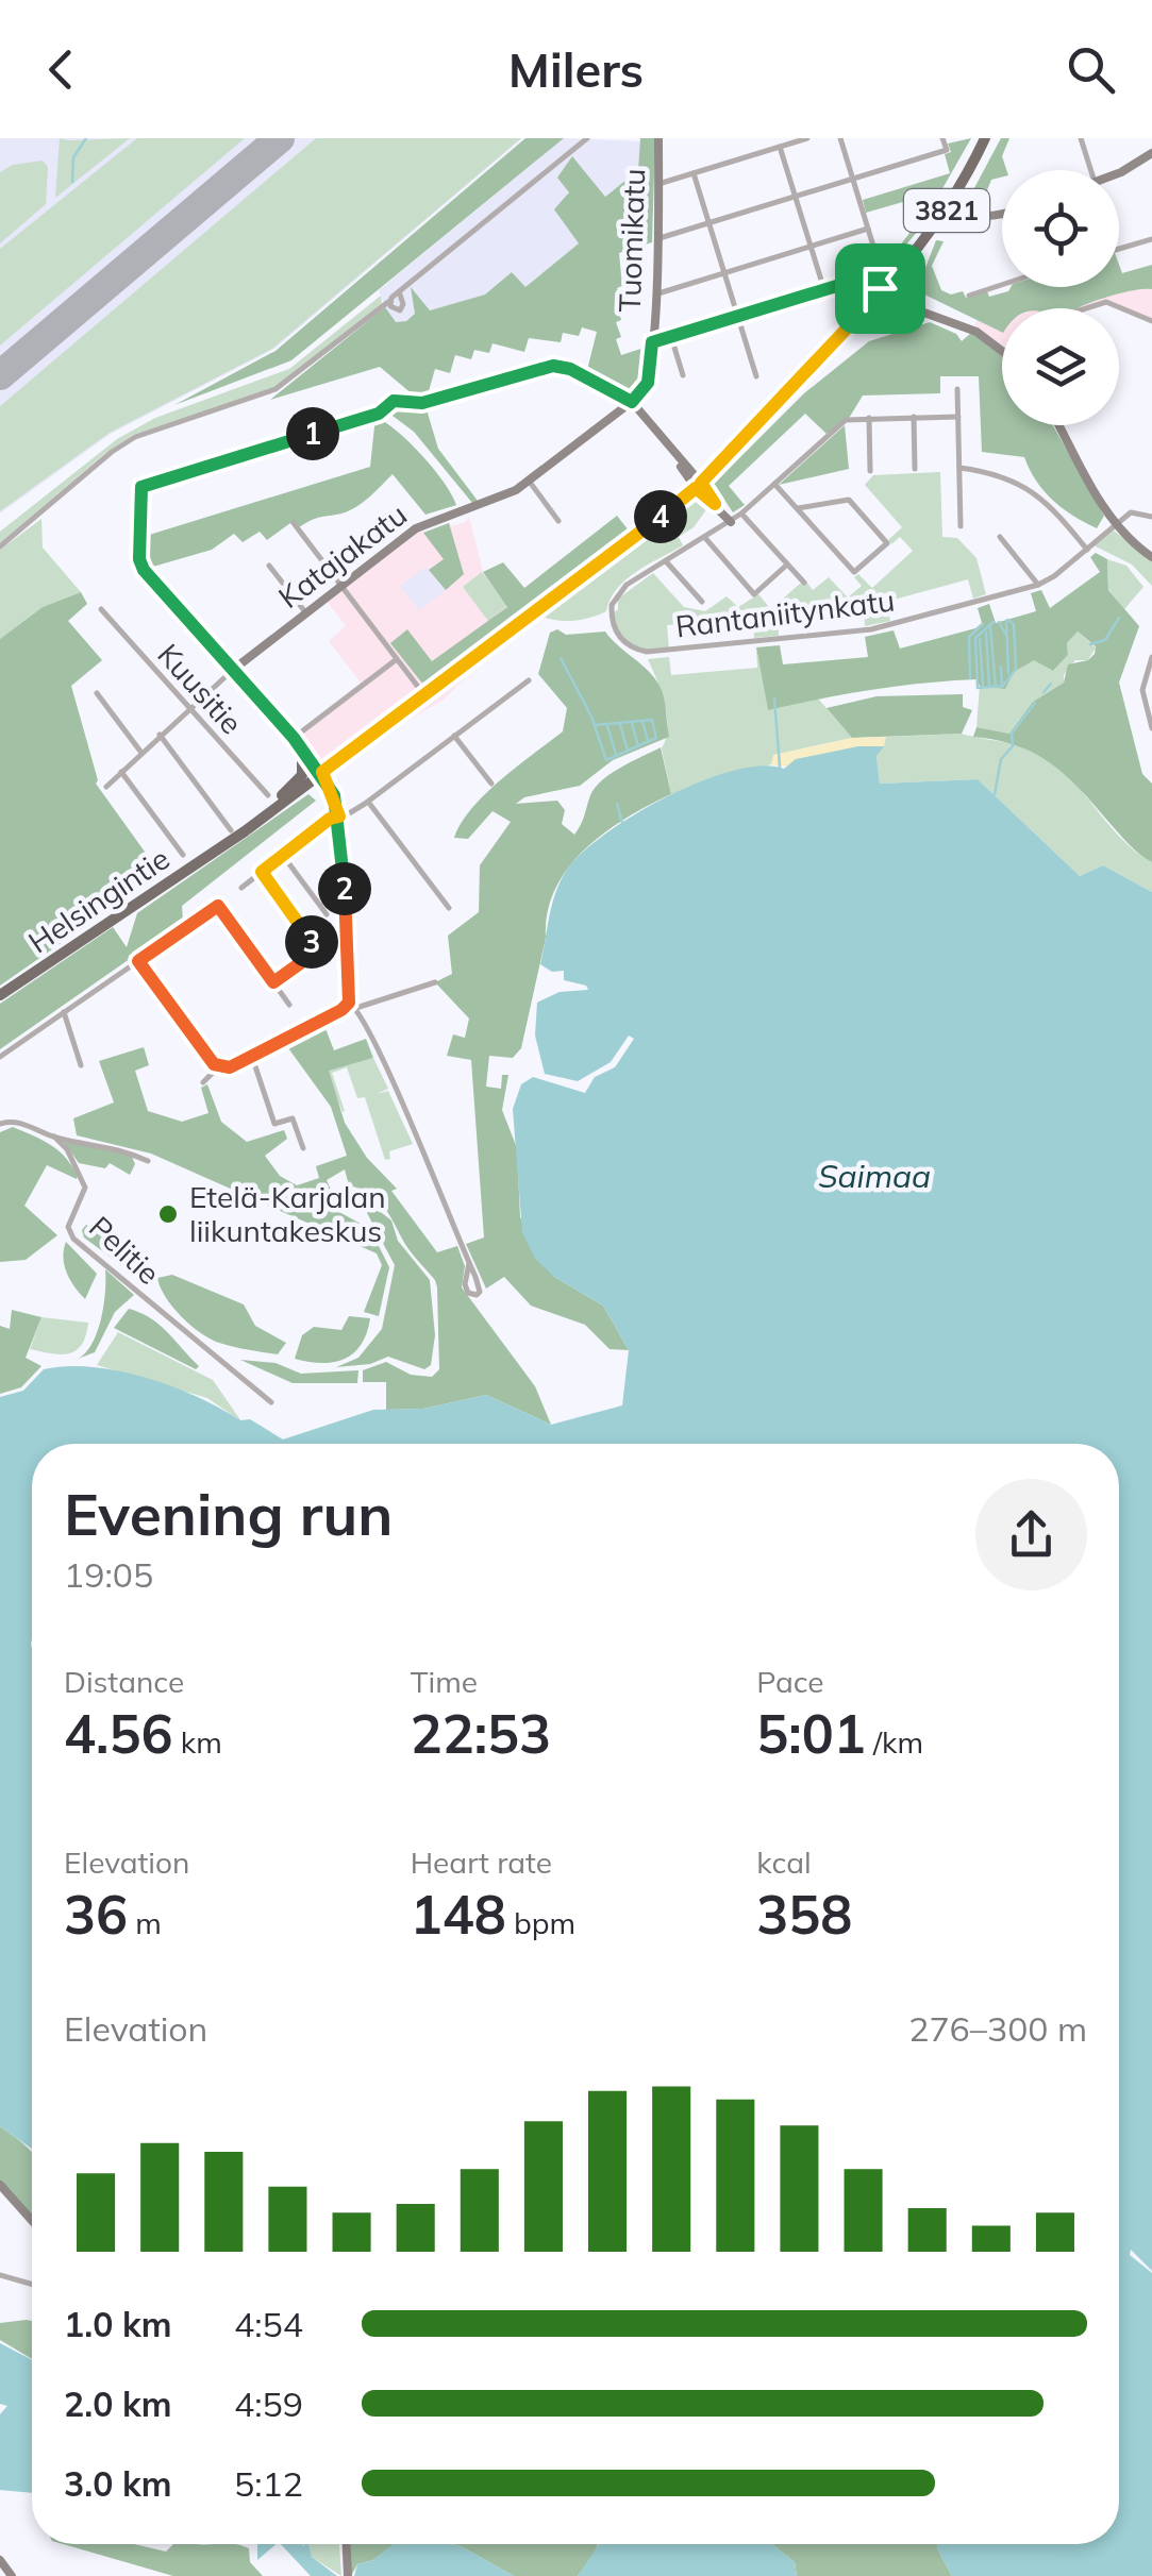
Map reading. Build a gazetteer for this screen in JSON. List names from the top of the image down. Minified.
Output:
{"streets":{"main road":["3821","Helsingintie"],"street":["Tuomikatu","Katajakatu","Rantaniitynkatu","Kuusitie","Pelitie"]},"crossings":[["Tuomikatu","Katajakatu"],["Katajakatu","Kuusitie"],["Kuusitie","Helsingintie"]],"water":["Saimaa"],"places":["Etelä-Karjalan liikuntakeskus"],"page":{"header":"Milers","pins":["1","4","2","3"],"heading":["Evening run","19:05"],"stats":[["Distance","4.56 km"],["Time","22:53"],["Pace","5:01 /km"],["Elevation","36 m"],["Heart rate","148 bpm"],["kcal","358"]],"chart":["Elevation","276–300 m"],"list":[{"name":"1.0 km","note":"4:54"},{"name":"2.0 km","note":"4:59"},{"name":"3.0 km","note":"5:12"}]}}
